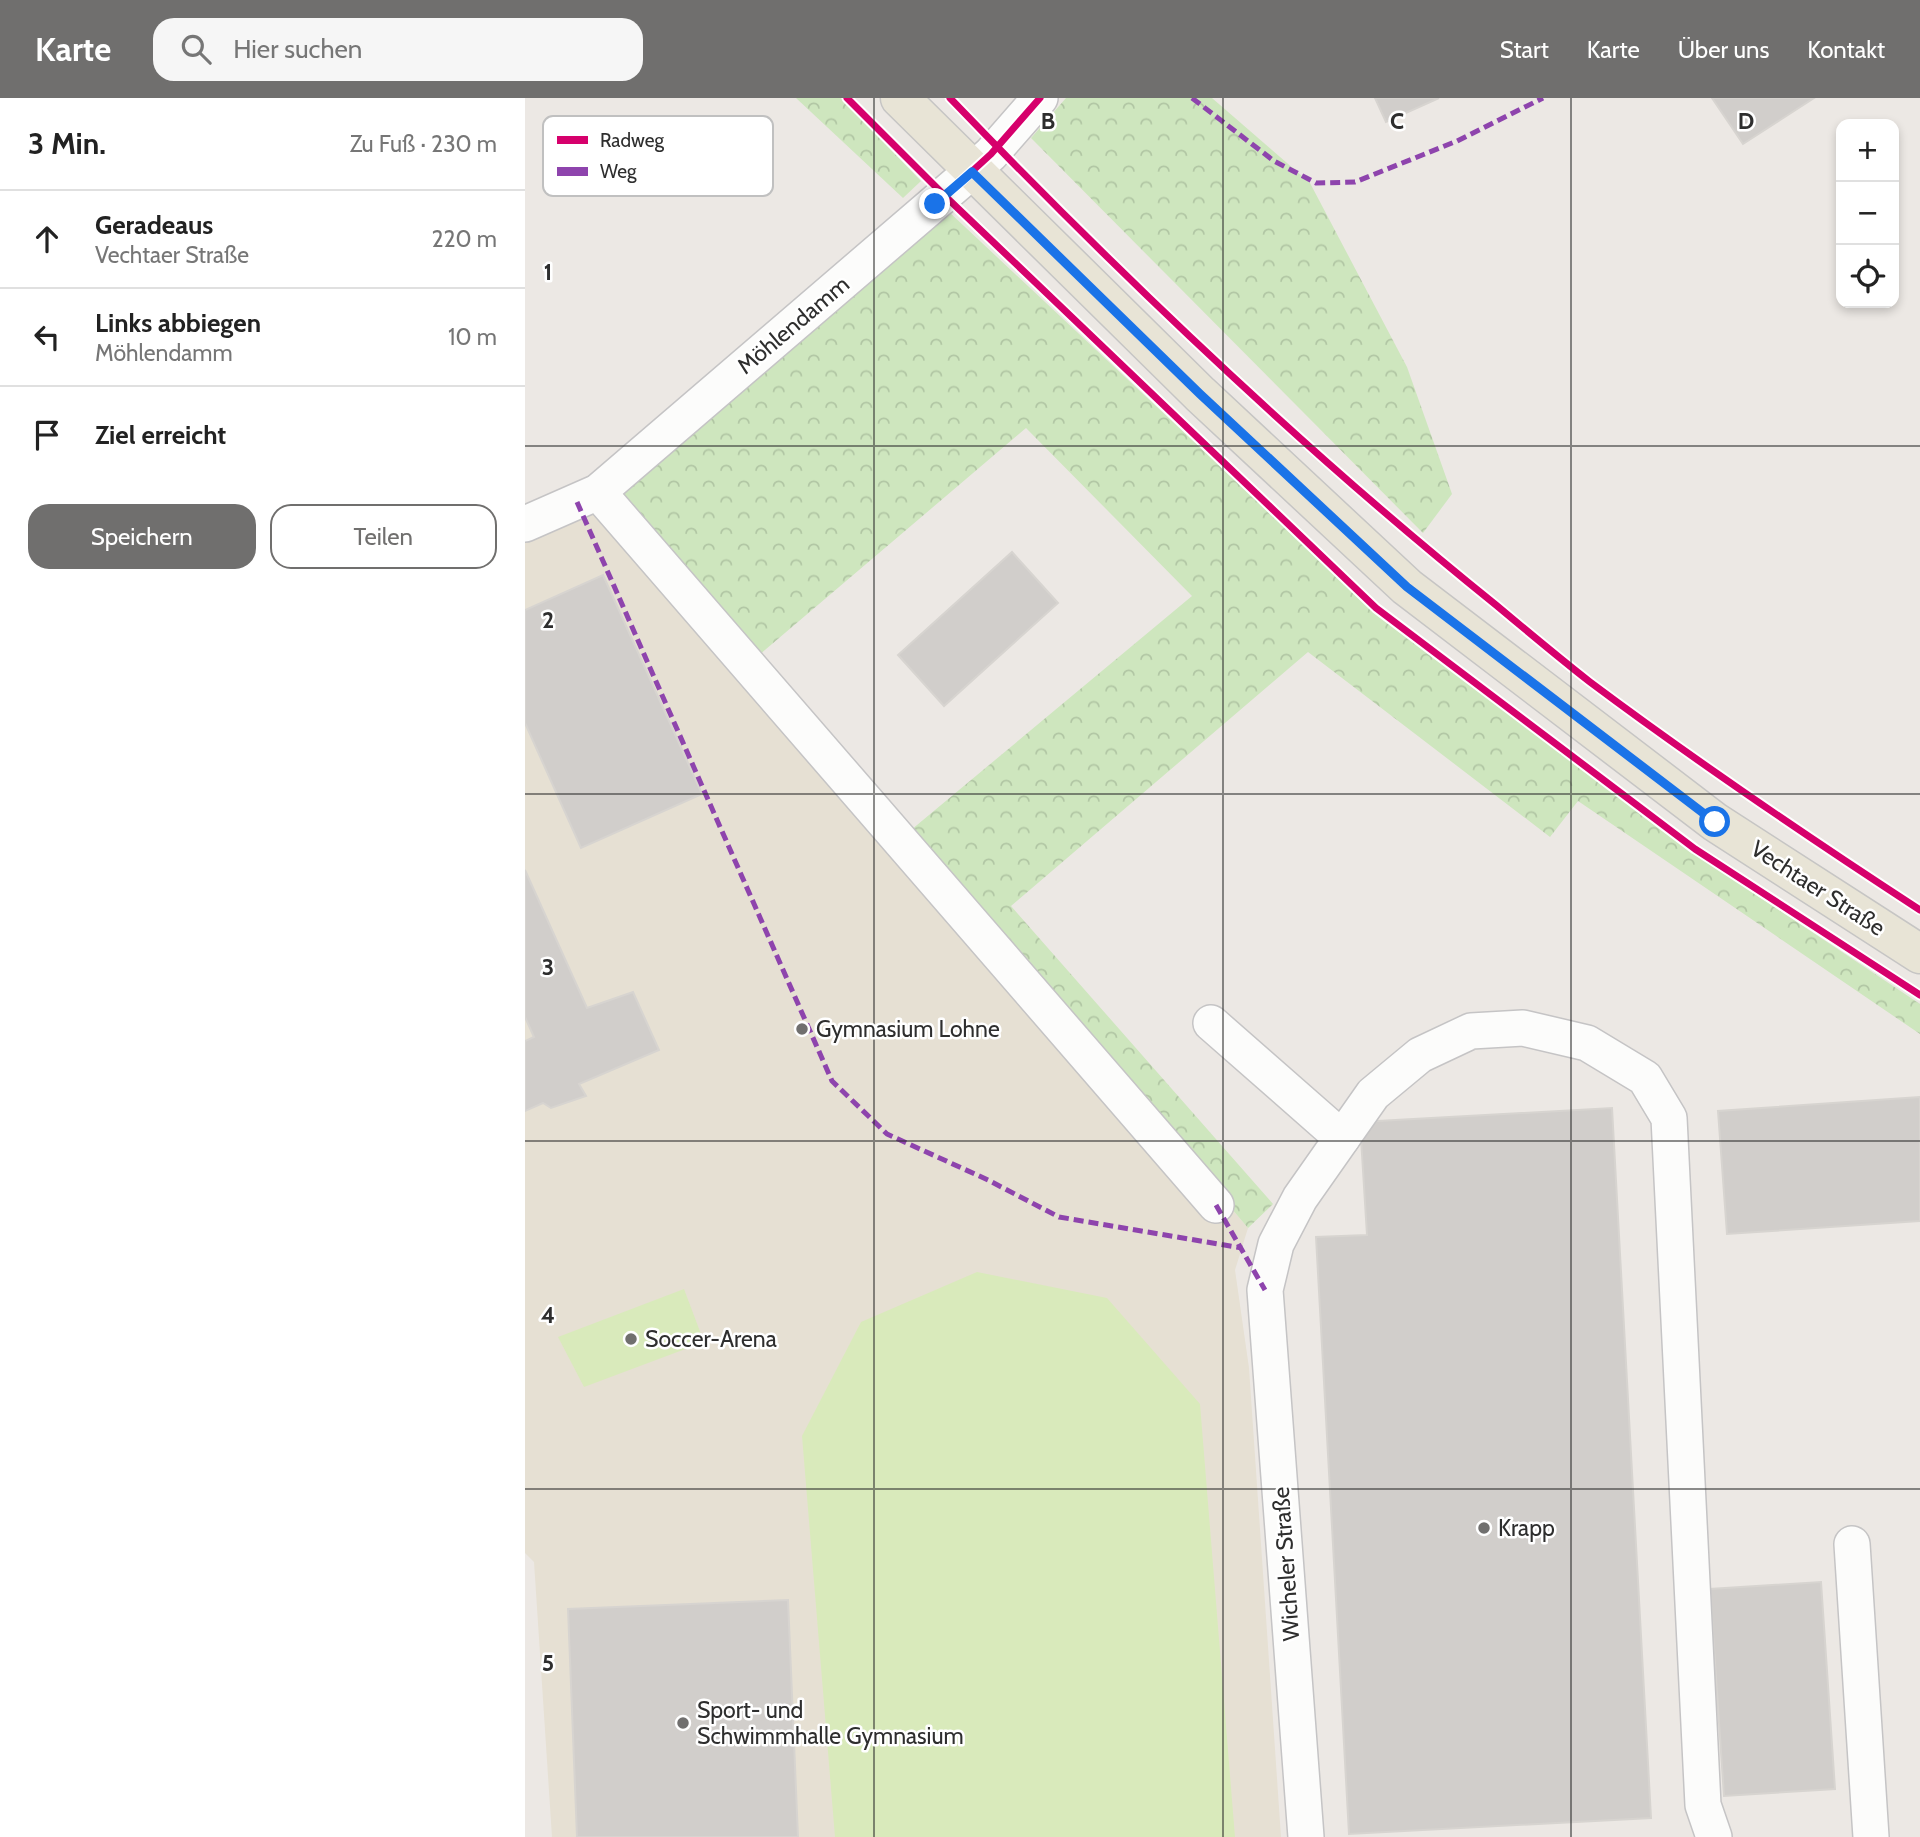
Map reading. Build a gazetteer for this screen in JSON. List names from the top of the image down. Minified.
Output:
{"streets":{"main road":["Vechtaer Straße"],"street":["Möhlendamm","Wicheler Straße"]},"crossings":[["Möhlendamm","Vechtaer Straße"]],"places":["Gymnasium Lohne","Soccer-Arena","Krapp","Sport- und Schwimmhalle Gymnasium"],"legend":["Radweg","Weg"],"page":{"header":"Karte","search":"Hier suchen","nav":["Start","Karte","Über uns","Kontakt"],"heading":["3 Min.","Zu Fuß · 230 m"],"map_buttons":["+","−"],"list":[["Geradeaus","Vechtaer Straße","220 m"],["Links abbiegen","Möhlendamm","10 m"],"Ziel erreicht"],"buttons":["Speichern","Teilen"]},"grid":{"columns":["B","C","D"],"rows":["1","2","3","4","5"]}}
